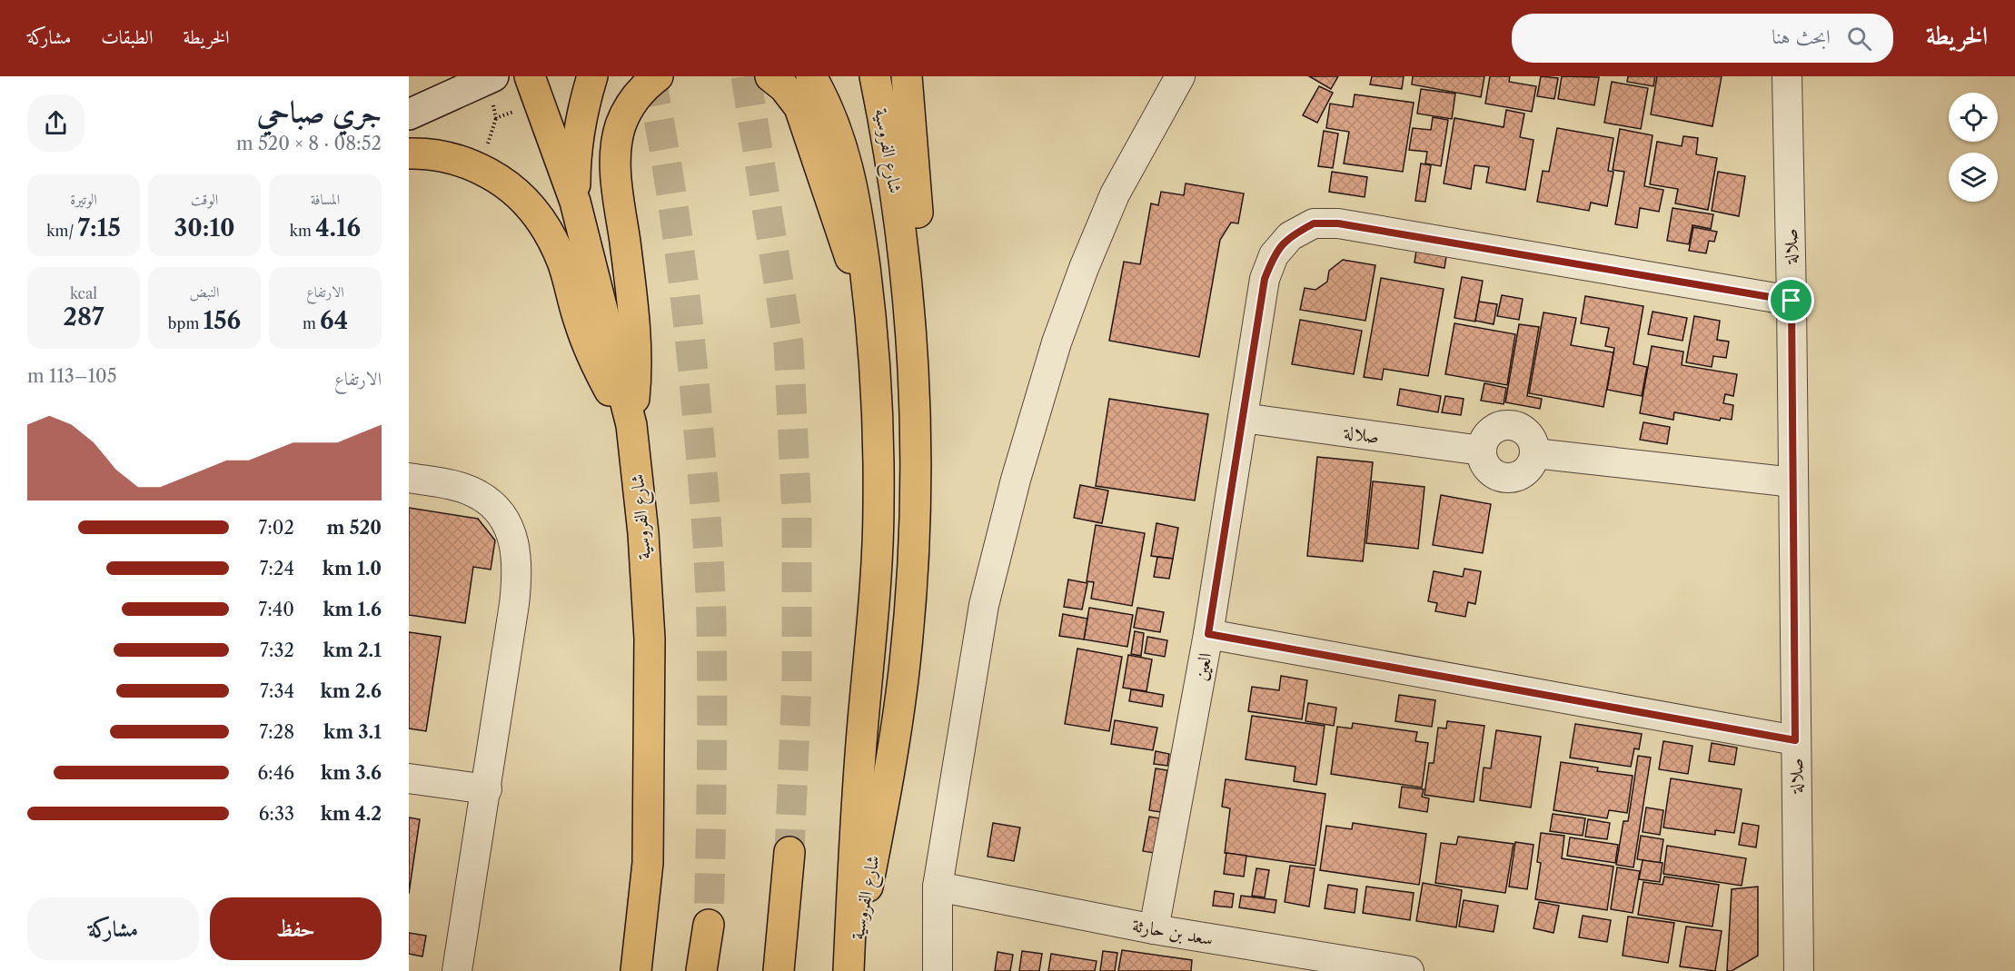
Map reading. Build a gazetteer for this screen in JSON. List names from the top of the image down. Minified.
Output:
{"streets":{"main road":["شارع الفروسية"],"street":["صلالة","العين","سعد بن حارثة"]},"crossings":[["صلالة","العين"],["العين","سعد بن حارثة"]],"page":{"header":"الخريطة","search":"ابحث هنا","nav":["الخريطة","الطبقات","مشاركة"],"heading":["جري صباحي","08:52 · 8 × 520 m"],"stats":[["المسافة","4.16 km"],["الوقت","30:10"],["الوتيرة","7:15 /km"],["الارتفاع","64 m"],["النبض","156 bpm"],["kcal","287"]],"chart":["الارتفاع","105–113 m"],"list":[{"name":"520 m","note":"7:02"},{"name":"1.0 km","note":"7:24"},{"name":"1.6 km","note":"7:40"},{"name":"2.1 km","note":"7:32"},{"name":"2.6 km","note":"7:34"},{"name":"3.1 km","note":"7:28"},{"name":"3.6 km","note":"6:46"},{"name":"4.2 km","note":"6:33"}],"buttons":["حفظ","مشاركة"]}}
